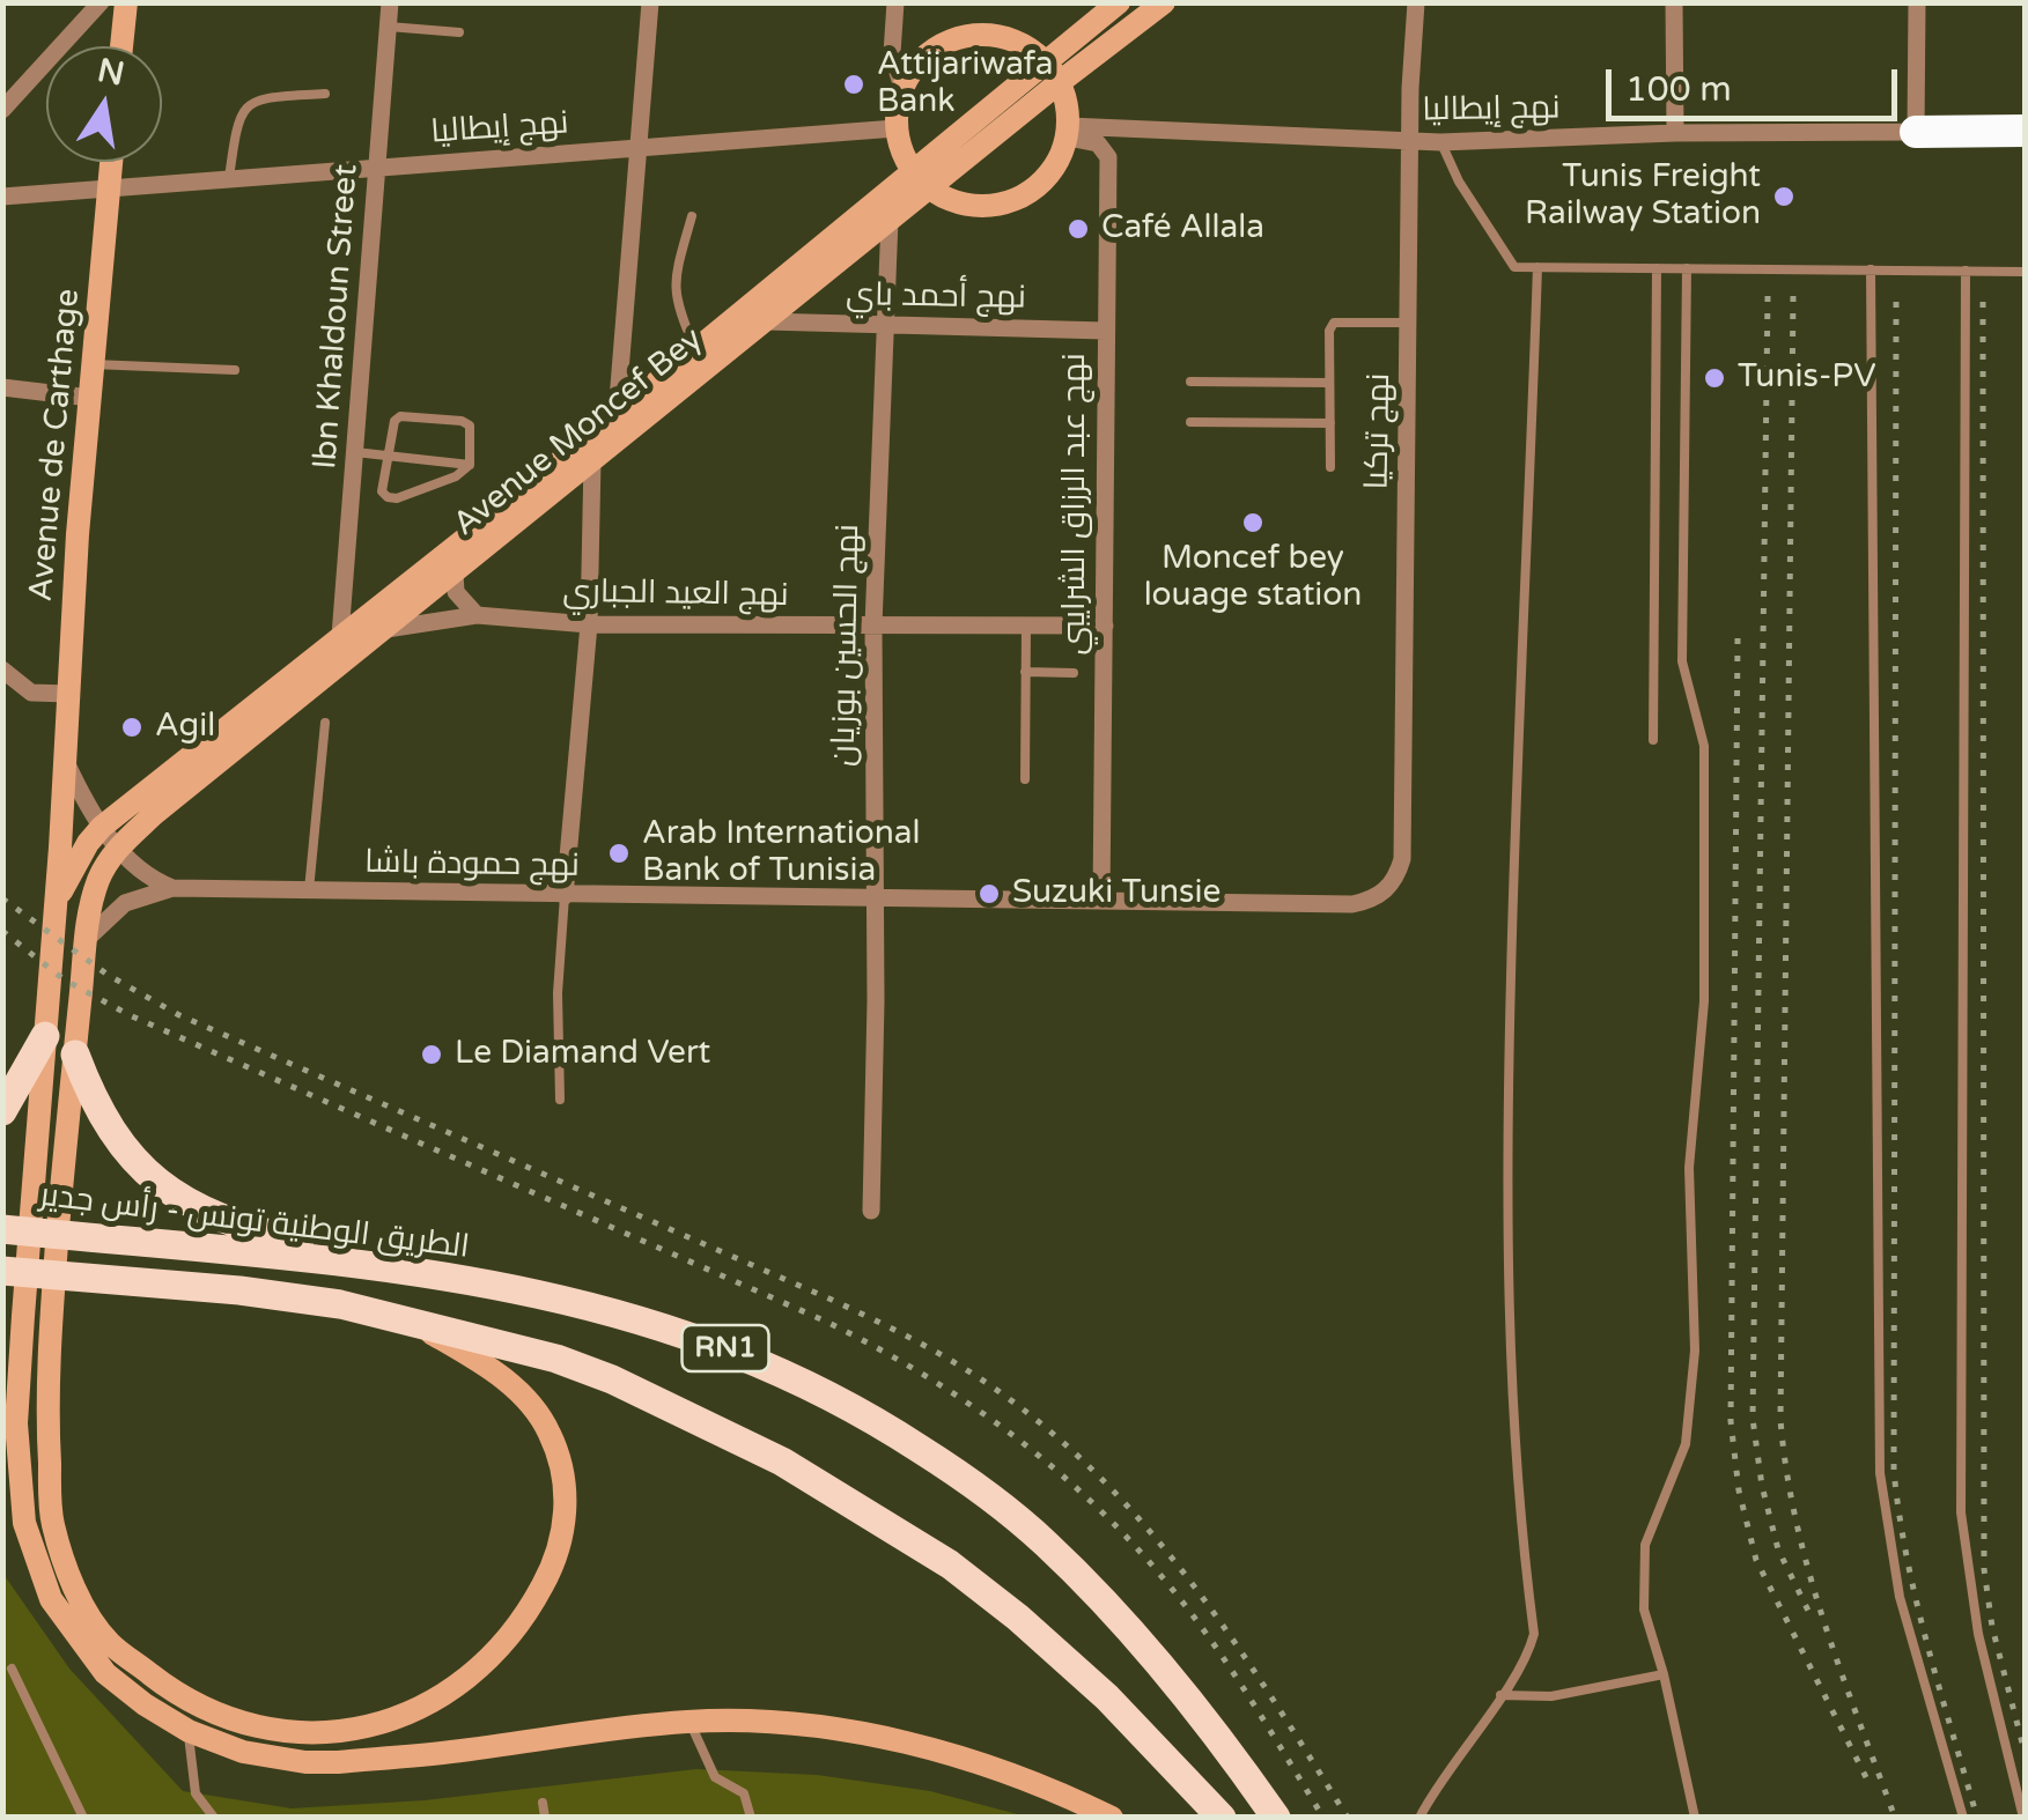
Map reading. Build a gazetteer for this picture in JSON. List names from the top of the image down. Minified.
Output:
{"streets":{"main road":["Avenue Moncef Bey","Avenue de Carthage","الطريق الوطنية تونس - رأس جدير","RN1"],"street":["نهج إيطاليا","نهج أحمد باي","Ibn Khaldoun Street","نهج تركيا","نهج عبد الرزاق الشرايبي","نهج العيد الجباري","نهج الحسين بوزيان","نهج حمودة باشا"]},"crossings":[["نهج إيطاليا","Ibn Khaldoun Street"],["نهج إيطاليا","نهج تركيا"],["نهج إيطاليا","Avenue de Carthage"],["نهج إيطاليا","نهج عبد الرزاق الشرايبي"],["نهج أحمد باي","Avenue Moncef Bey"],["نهج أحمد باي","نهج عبد الرزاق الشرايبي"],["نهج أحمد باي","نهج الحسين بوزيان"],["Ibn Khaldoun Street","Avenue Moncef Bey"],["نهج تركيا","نهج حمودة باشا"],["Avenue Moncef Bey","Avenue de Carthage"],["Avenue Moncef Bey","نهج العيد الجباري"],["Avenue Moncef Bey","نهج الحسين بوزيان"],["Avenue Moncef Bey","RN1"],["نهج عبد الرزاق الشرايبي","نهج العيد الجباري"],["نهج عبد الرزاق الشرايبي","نهج حمودة باشا"],["نهج العيد الجباري","نهج الحسين بوزيان"],["نهج الحسين بوزيان","نهج حمودة باشا"]],"places":["Attijariwafa Bank","Tunis Freight Railway Station","Café Allala","Tunis-PV","Moncef bey louage station","Agil","Arab International Bank of Tunisia","Suzuki Tunsie","Le Diamand Vert"],"scale_bar":"100 m","north":"top"}
